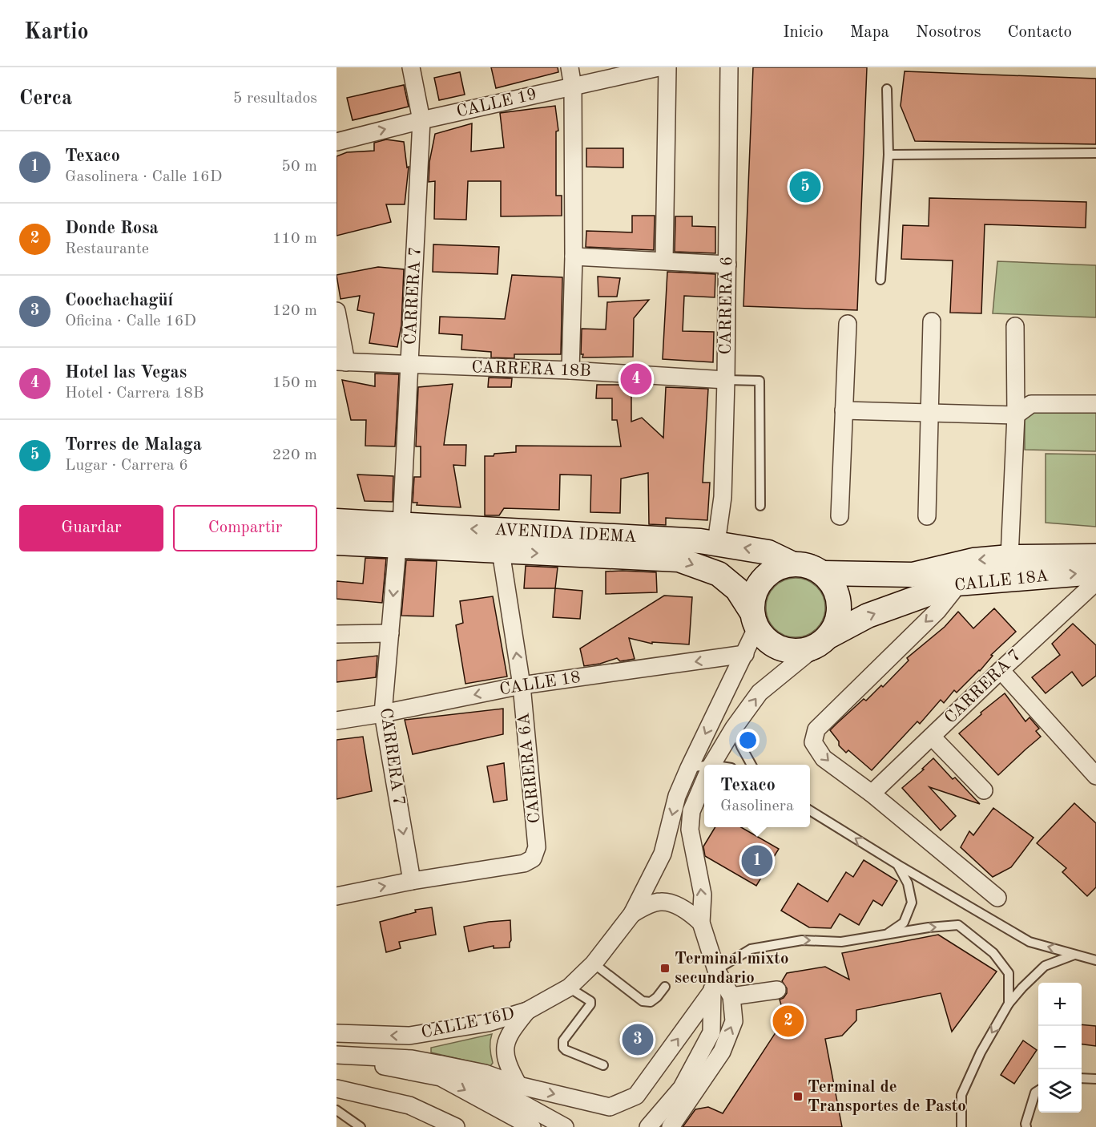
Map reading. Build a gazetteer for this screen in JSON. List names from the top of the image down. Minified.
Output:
{"streets":{"main road":["AVENIDA IDEMA","CALLE 18A"],"street":["CALLE 19","CARRERA 7","CARRERA 6","CARRERA 18B","CALLE 18","CARRERA 6A","CALLE 16D"]},"crossings":[["CALLE 19","CARRERA 7"],["CARRERA 7","CARRERA 18B"],["CARRERA 7","AVENIDA IDEMA"],["CARRERA 7","CALLE 18"],["CARRERA 7","CARRERA 6A"],["CARRERA 6","CARRERA 18B"],["CARRERA 6","AVENIDA IDEMA"],["AVENIDA IDEMA","CALLE 18A"],["AVENIDA IDEMA","CARRERA 6A"],["CALLE 18","CARRERA 6A"]],"one_way":["CALLE 18","CALLE 16D"],"places":{"transit":["Terminal mixto secundario","Terminal de Transportes de Pasto"]},"page":{"header":"Kartio","nav":["Inicio","Mapa","Nosotros","Contacto"],"heading":["Cerca","5 resultados"],"list":[{"mark":"1","name":"Texaco","note":"Gasolinera · Calle 16D","value":"50 m"},{"mark":"2","name":"Donde Rosa","note":"Restaurante","value":"110 m"},{"mark":"3","name":"Coochachagüí","note":"Oficina · Calle 16D","value":"120 m"},{"mark":"4","name":"Hotel las Vegas","note":"Hotel · Carrera 18B","value":"150 m"},{"mark":"5","name":"Torres de Malaga","note":"Lugar · Carrera 6","value":"220 m"}],"pins":["5","4","1","2","3"],"buttons":["Guardar","Compartir"],"popup":["Texaco","Gasolinera"],"map_buttons":["+","−"]}}
